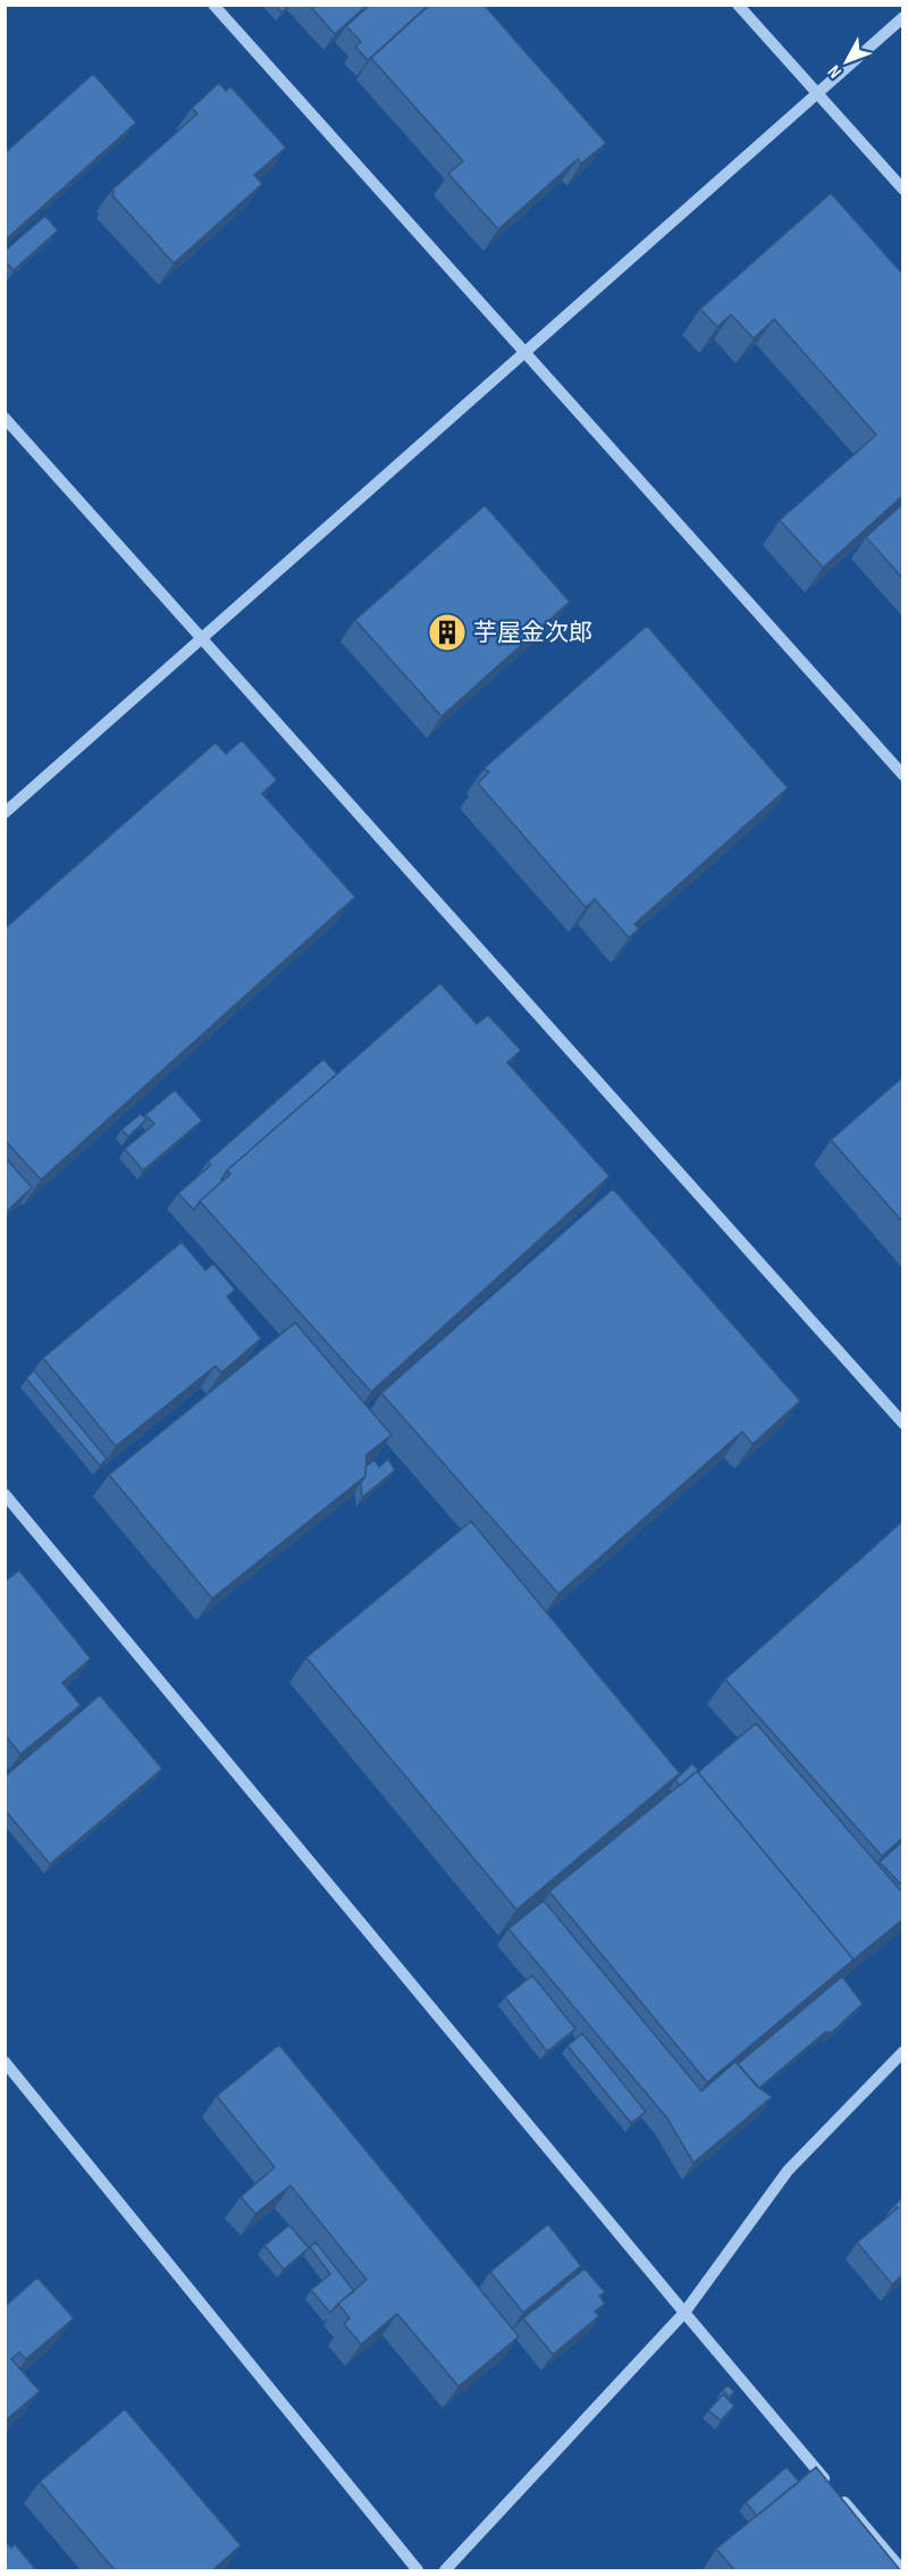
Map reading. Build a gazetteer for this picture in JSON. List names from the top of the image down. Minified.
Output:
{"places":{"building":["芋屋金次郎"]},"north":"bottom left"}
